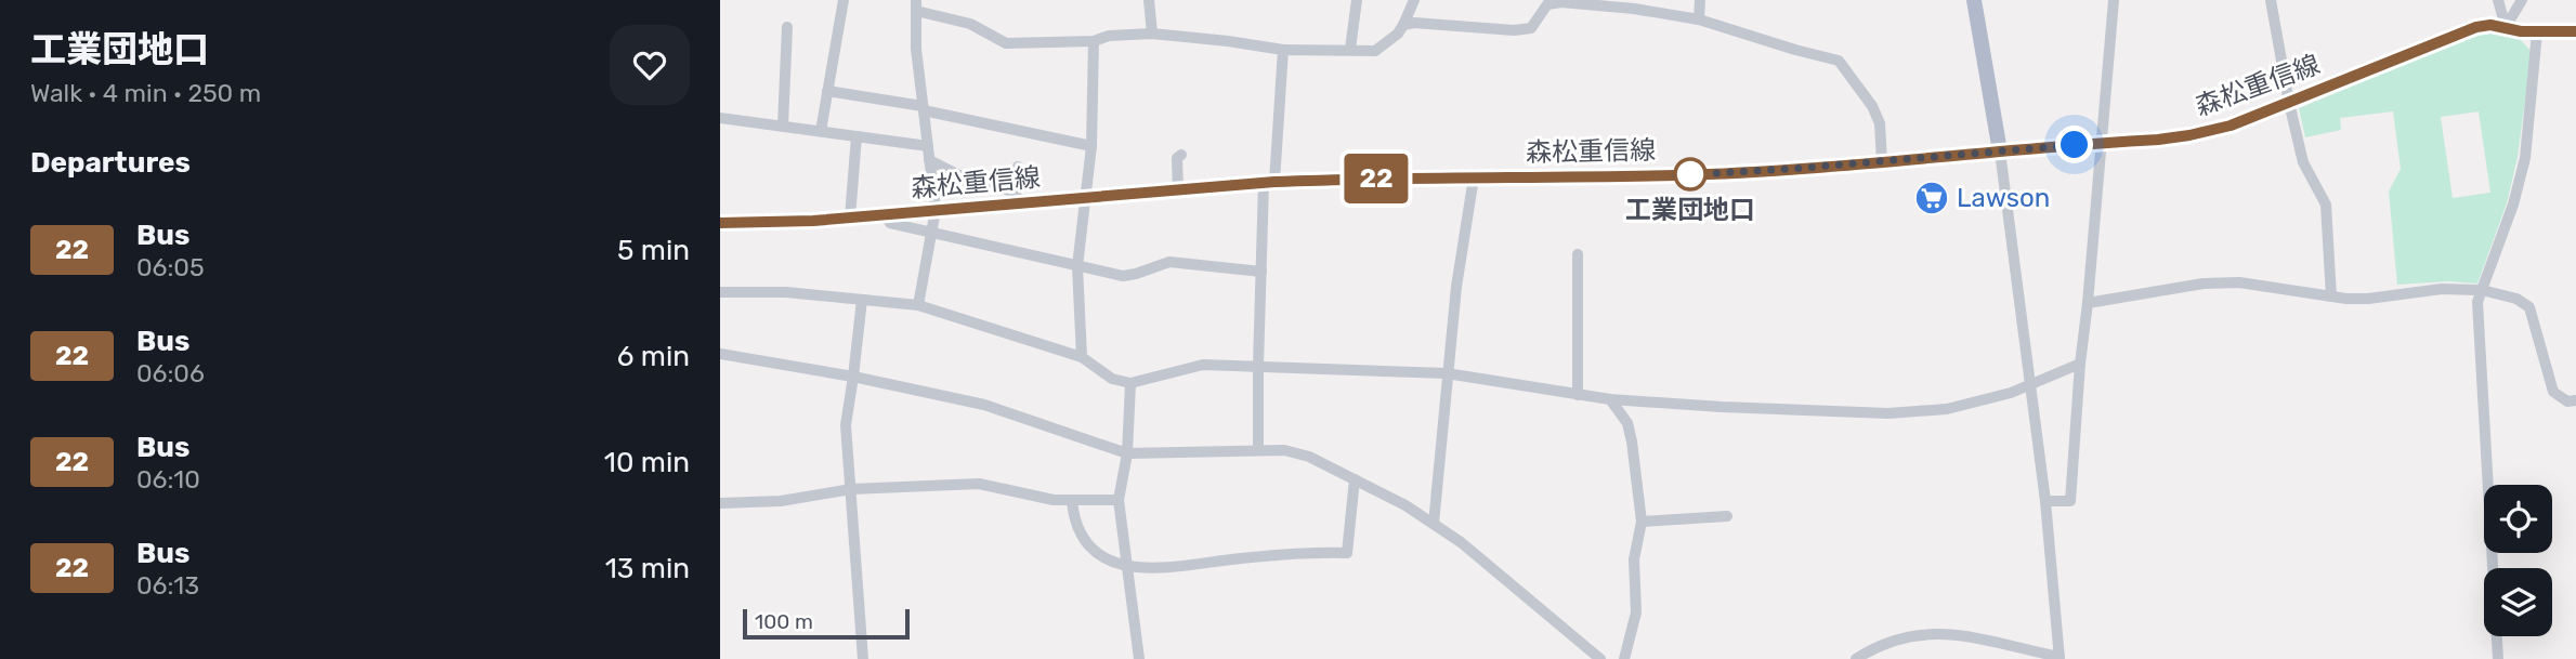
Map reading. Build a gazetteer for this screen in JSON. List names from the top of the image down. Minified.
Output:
{"streets":{"main road":["森松重信線"]},"places":{"other":["工業団地口"],"supermarket":["Lawson"]},"lines":["bus line 22"],"scale_bar":"100 m","page":{"heading":[["工業団地口","Walk · 4 min · 250 m"],"Departures"],"on_map":"22","list":[{"mark":"22","name":"Bus","note":"06:05","value":"5 min"},{"mark":"22","name":"Bus","note":"06:06","value":"6 min"},{"mark":"22","name":"Bus","note":"06:10","value":"10 min"},{"mark":"22","name":"Bus","note":"06:13","value":"13 min"}],"scale":"100 m"}}
